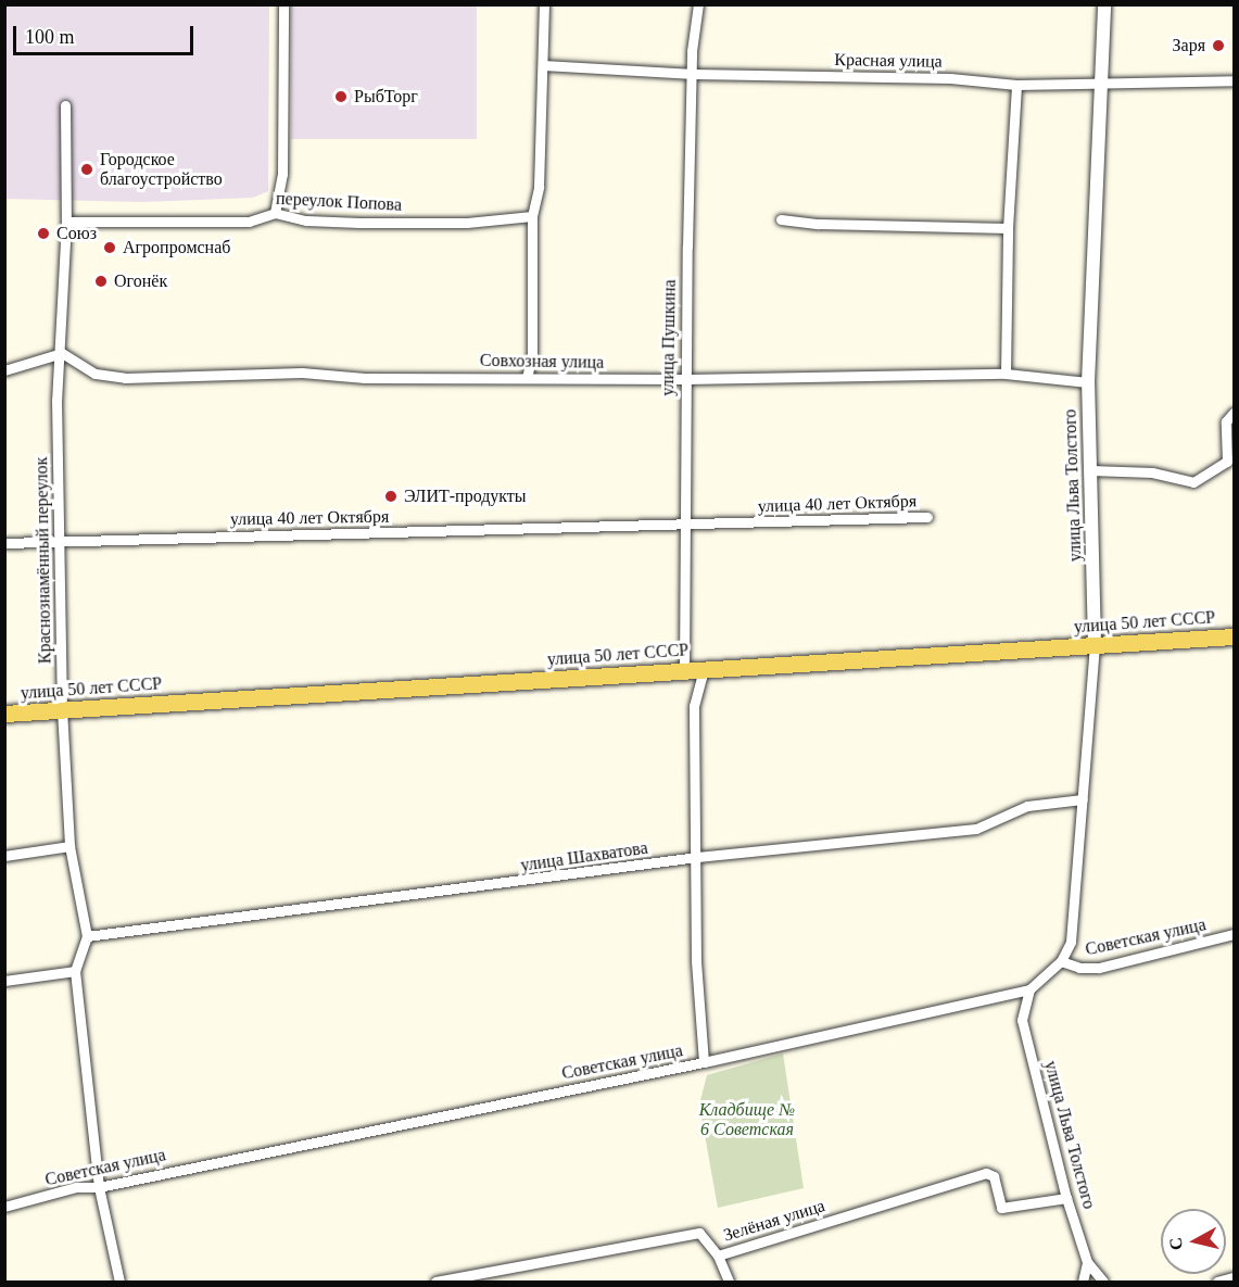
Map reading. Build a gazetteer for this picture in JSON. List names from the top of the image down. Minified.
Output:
{"streets":{"main road":["улица 50 лет СССР"],"street":["Красная улица","переулок Попова","улица Пушкина","Совхозная улица","улица Льва Толстого","улица 40 лет Октября","Краснознамённый переулок","улица Шахватова","Советская улица","Зелёная улица"]},"crossings":[["Красная улица","улица Пушкина"],["Красная улица","улица Льва Толстого"],["переулок Попова","Краснознамённый переулок"],["улица Пушкина","Совхозная улица"],["улица Пушкина","улица 40 лет Октября"],["улица Пушкина","улица 50 лет СССР"],["Совхозная улица","улица Льва Толстого"],["Совхозная улица","Краснознамённый переулок"],["улица Льва Толстого","улица 50 лет СССР"],["улица Льва Толстого","улица Шахватова"],["улица Льва Толстого","Советская улица"],["улица Льва Толстого","Зелёная улица"],["улица 40 лет Октября","Краснознамённый переулок"],["Краснознамённый переулок","улица 50 лет СССР"],["Краснознамённый переулок","улица Шахватова"],["Краснознамённый переулок","Советская улица"]],"parks":["Кладбище № 6 Советская"],"places":["Заря","РыбТорг","Городское благоустройство","Союз","Агропромснаб","Огонёк","ЭЛИТ-продукты"],"scale_bar":"100 m","north":"left"}
